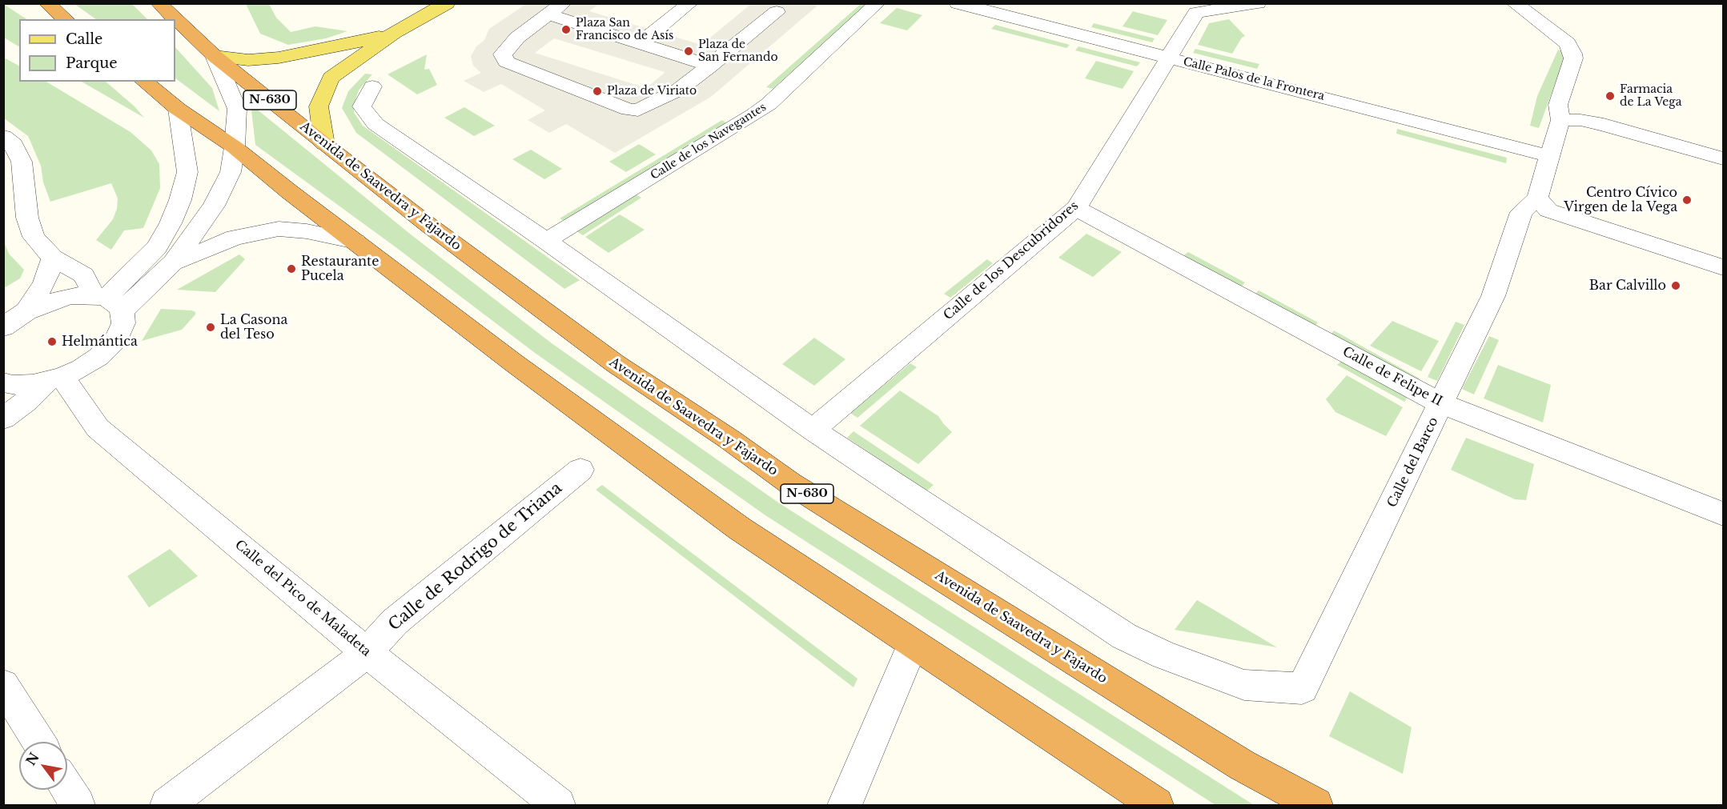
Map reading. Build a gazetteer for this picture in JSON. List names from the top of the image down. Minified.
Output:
{"streets":{"highway":["N-630","Avenida de Saavedra y Fajardo"],"street":["Calle Palos de la Frontera","Calle de los Navegantes","Calle de los Descubridores","Calle de Felipe II","Calle del Barco","Calle de Rodrigo de Triana","Calle del Pico de Maladeta"]},"crossings":[["Calle Palos de la Frontera","Calle de los Descubridores"],["Calle Palos de la Frontera","Calle del Barco"],["Calle de los Descubridores","Calle de Felipe II"],["Calle de los Descubridores","Calle del Barco"],["Calle de Felipe II","Calle del Barco"],["Calle de Rodrigo de Triana","Calle del Pico de Maladeta"]],"places":["Plaza San Francisco de Asís","Plaza de San Fernando","Plaza de Viriato","Farmacia de La Vega","Centro Cívico Virgen de la Vega","Restaurante Pucela","Bar Calvillo","La Casona del Teso","Helmántica"],"legend":["Calle","Parque"],"north":"top left"}
